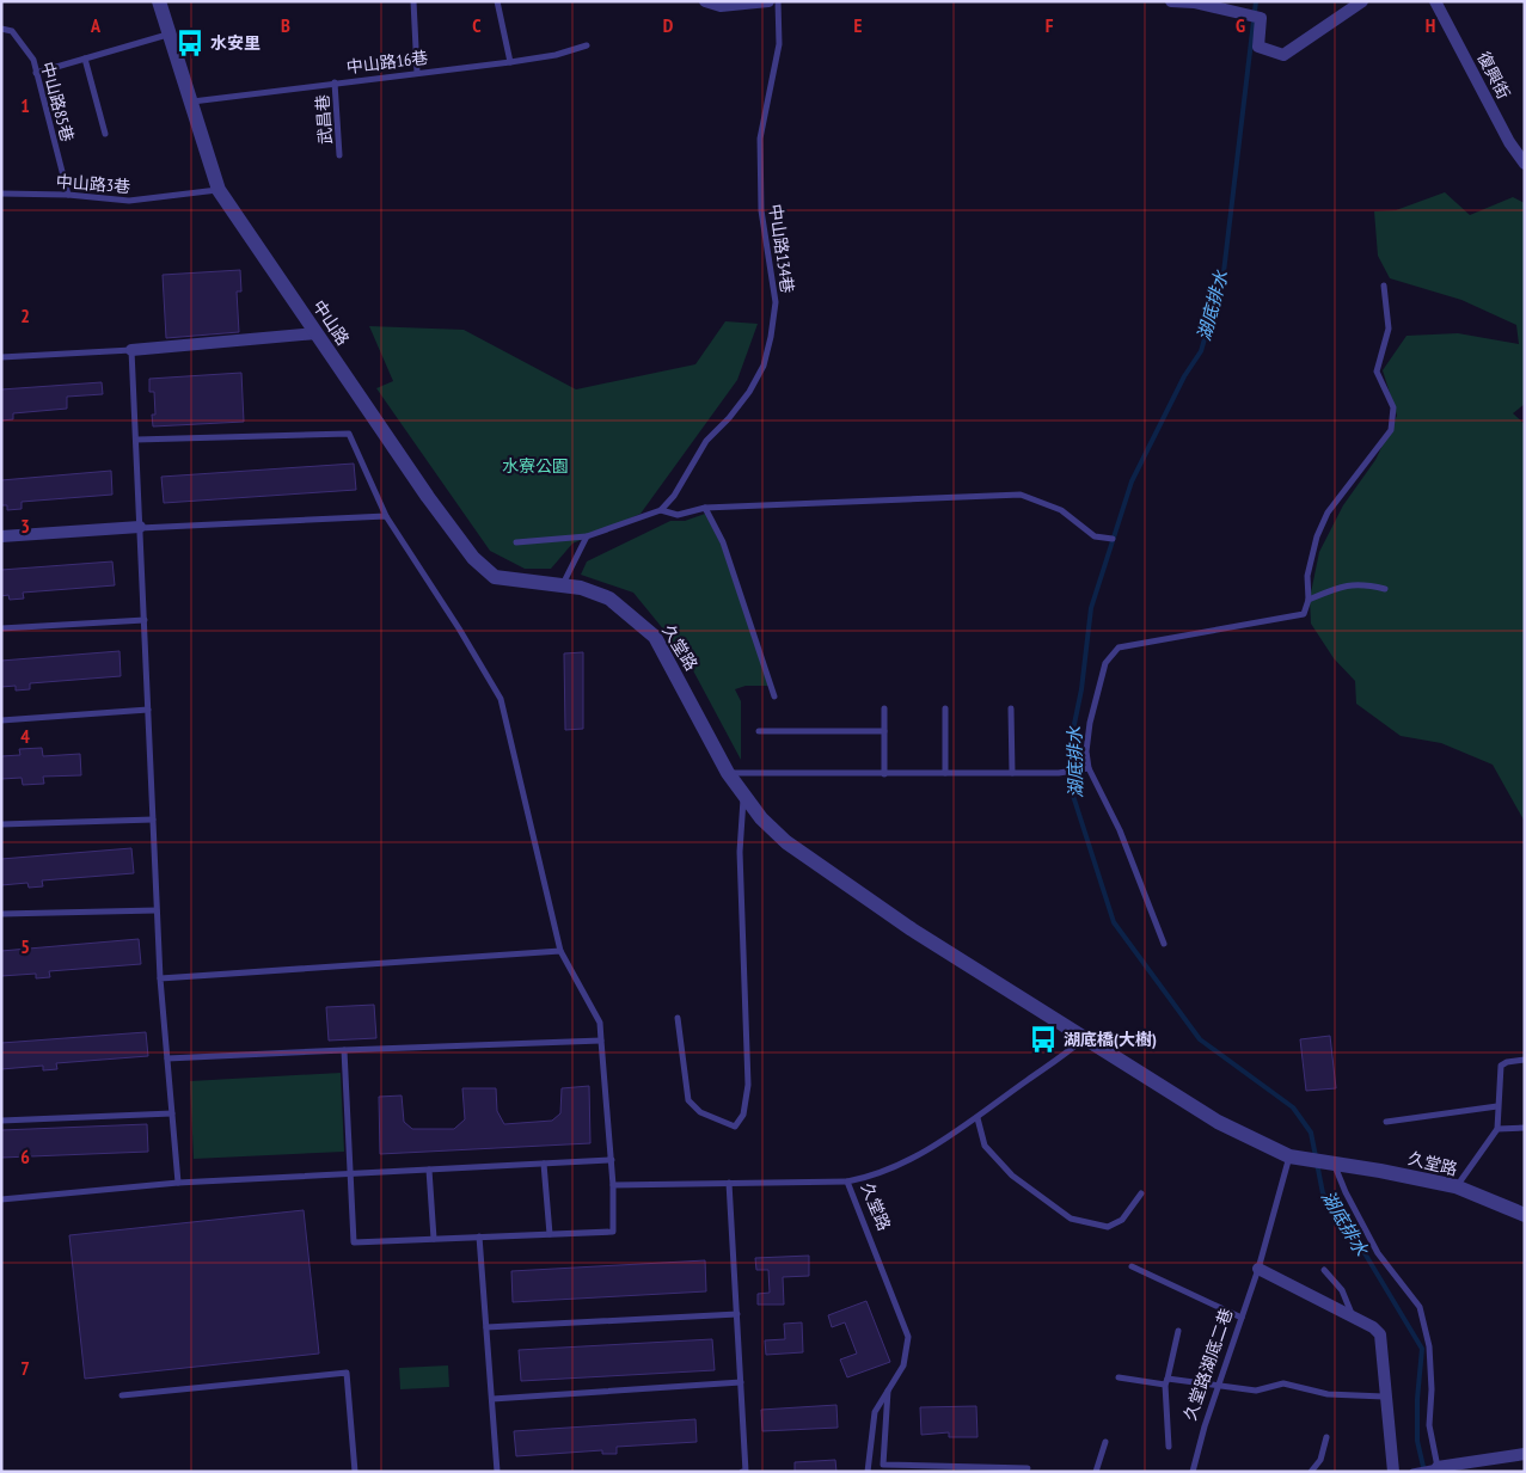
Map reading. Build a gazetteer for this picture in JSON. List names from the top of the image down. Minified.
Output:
{"streets":{"street":["復興街","中山路","久堂路"],"lane":["中山路16巷","中山路85巷","武昌巷","中山路3巷","中山路134巷","久堂路湖底二巷"]},"crossings":[["中山路16巷","武昌巷"],["中山路16巷","中山路"],["中山路85巷","中山路3巷"],["中山路3巷","中山路"],["中山路","久堂路"],["久堂路","久堂路湖底二巷"]],"water":["湖底排水"],"parks":["水寮公園"],"places":{"bus stop":["水安里","湖底橋(大樹)"]},"grid":{"columns":["A","B","C","D","E","F","G","H"],"rows":["1","2","3","4","5","6","7"]}}
